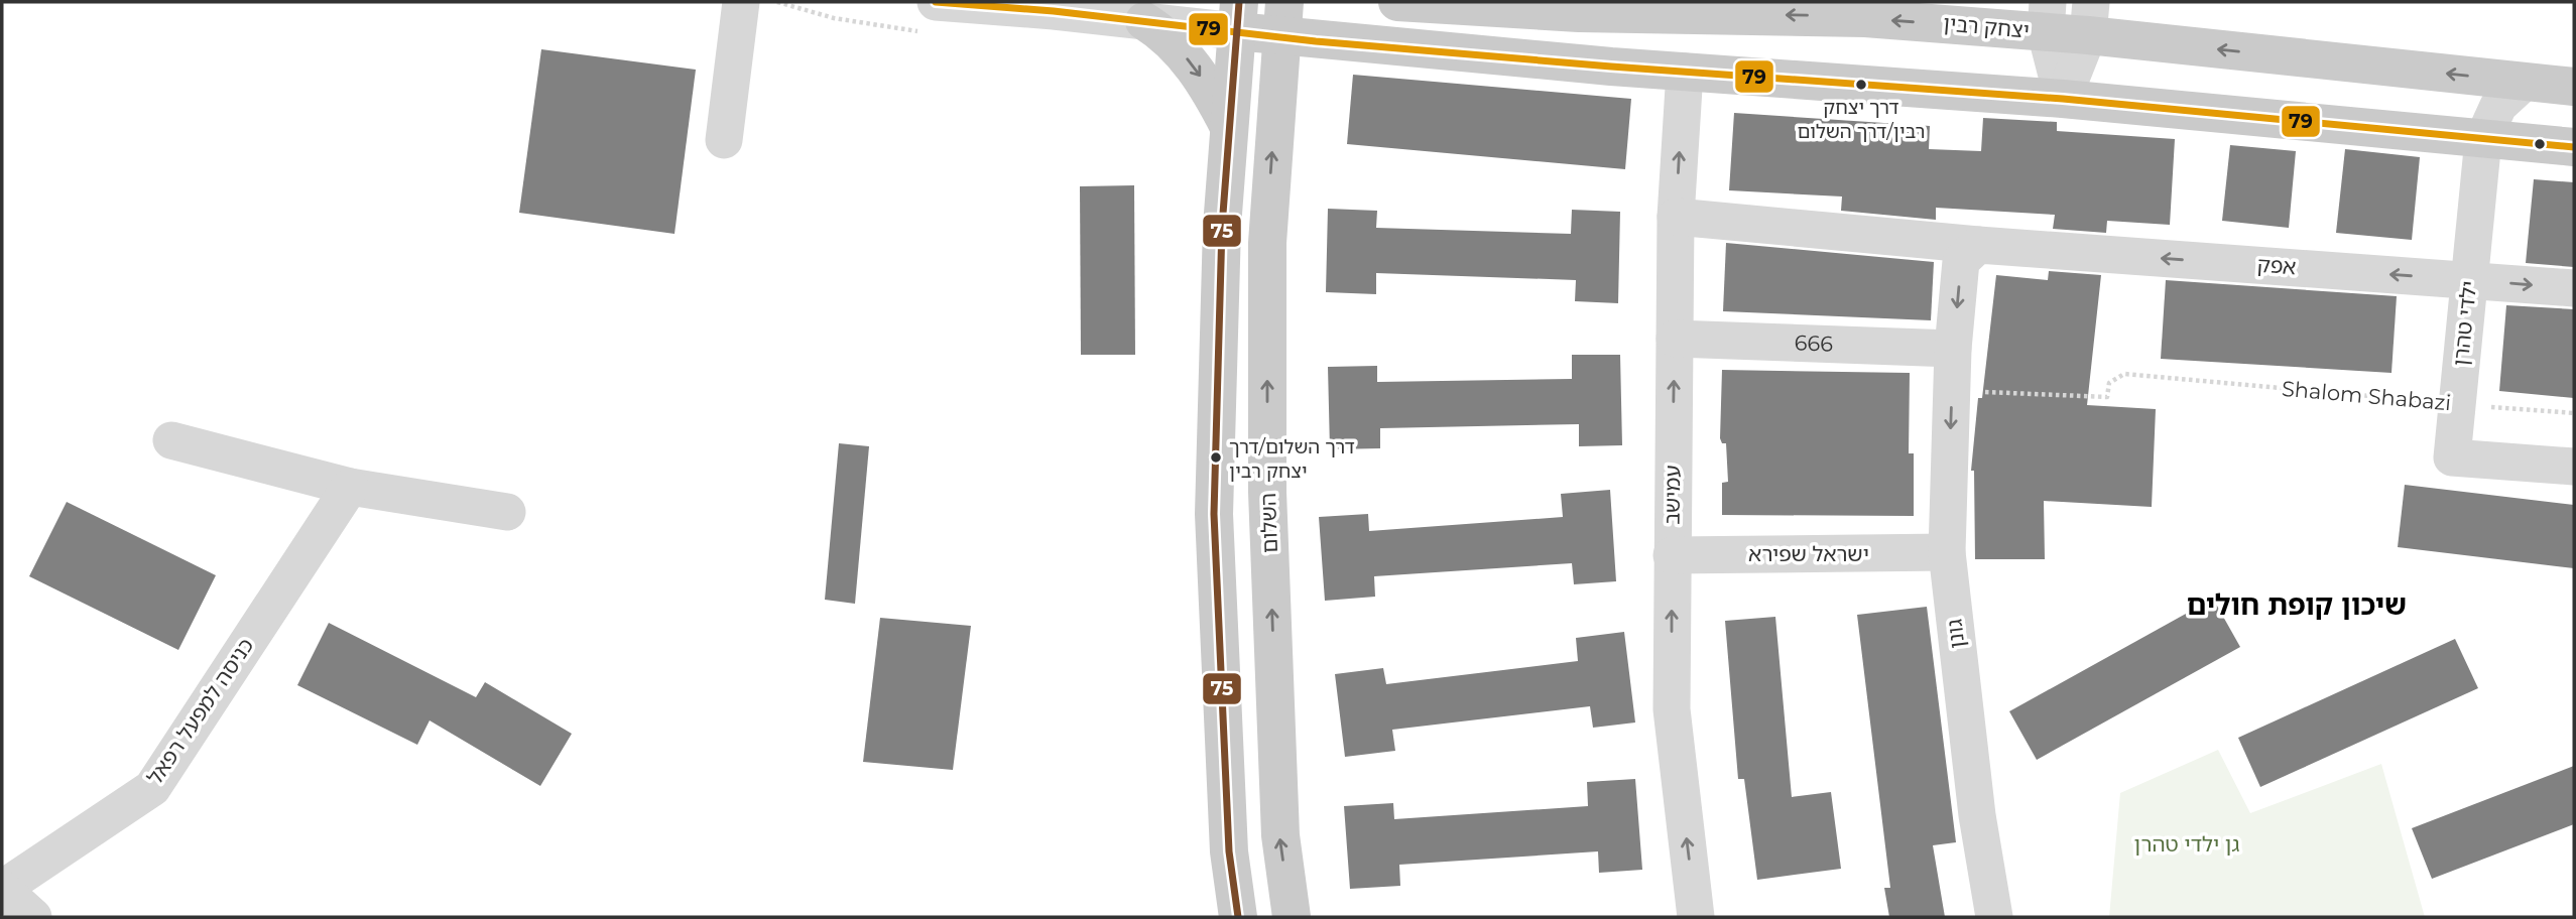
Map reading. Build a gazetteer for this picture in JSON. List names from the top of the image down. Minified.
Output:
{"streets":{"main road":["יצחק רבין","השלום"],"street":["אפק","ילדי טהרן","666","עמישב","ישראל שפירא","גונן","כניסה למפעל רפאל"],"path":["Shalom Shabazi"]},"crossings":[["יצחק רבין","ילדי טהרן"],["אפק","ילדי טהרן"],["אפק","עמישב"],["ילדי טהרן","Shalom Shabazi"],["666","עמישב"],["666","גונן"],["עמישב","ישראל שפירא"],["ישראל שפירא","גונן"]],"one_way":["עמישב","גונן"],"districts":["שיכון קופת חולים"],"parks":["גן ילדי טהרן"],"places":["דרך יצחק רבין/דרך השלום","דרך השלום/דרך יצחק רבין"],"lines":["transit line 79","transit line 75"]}
